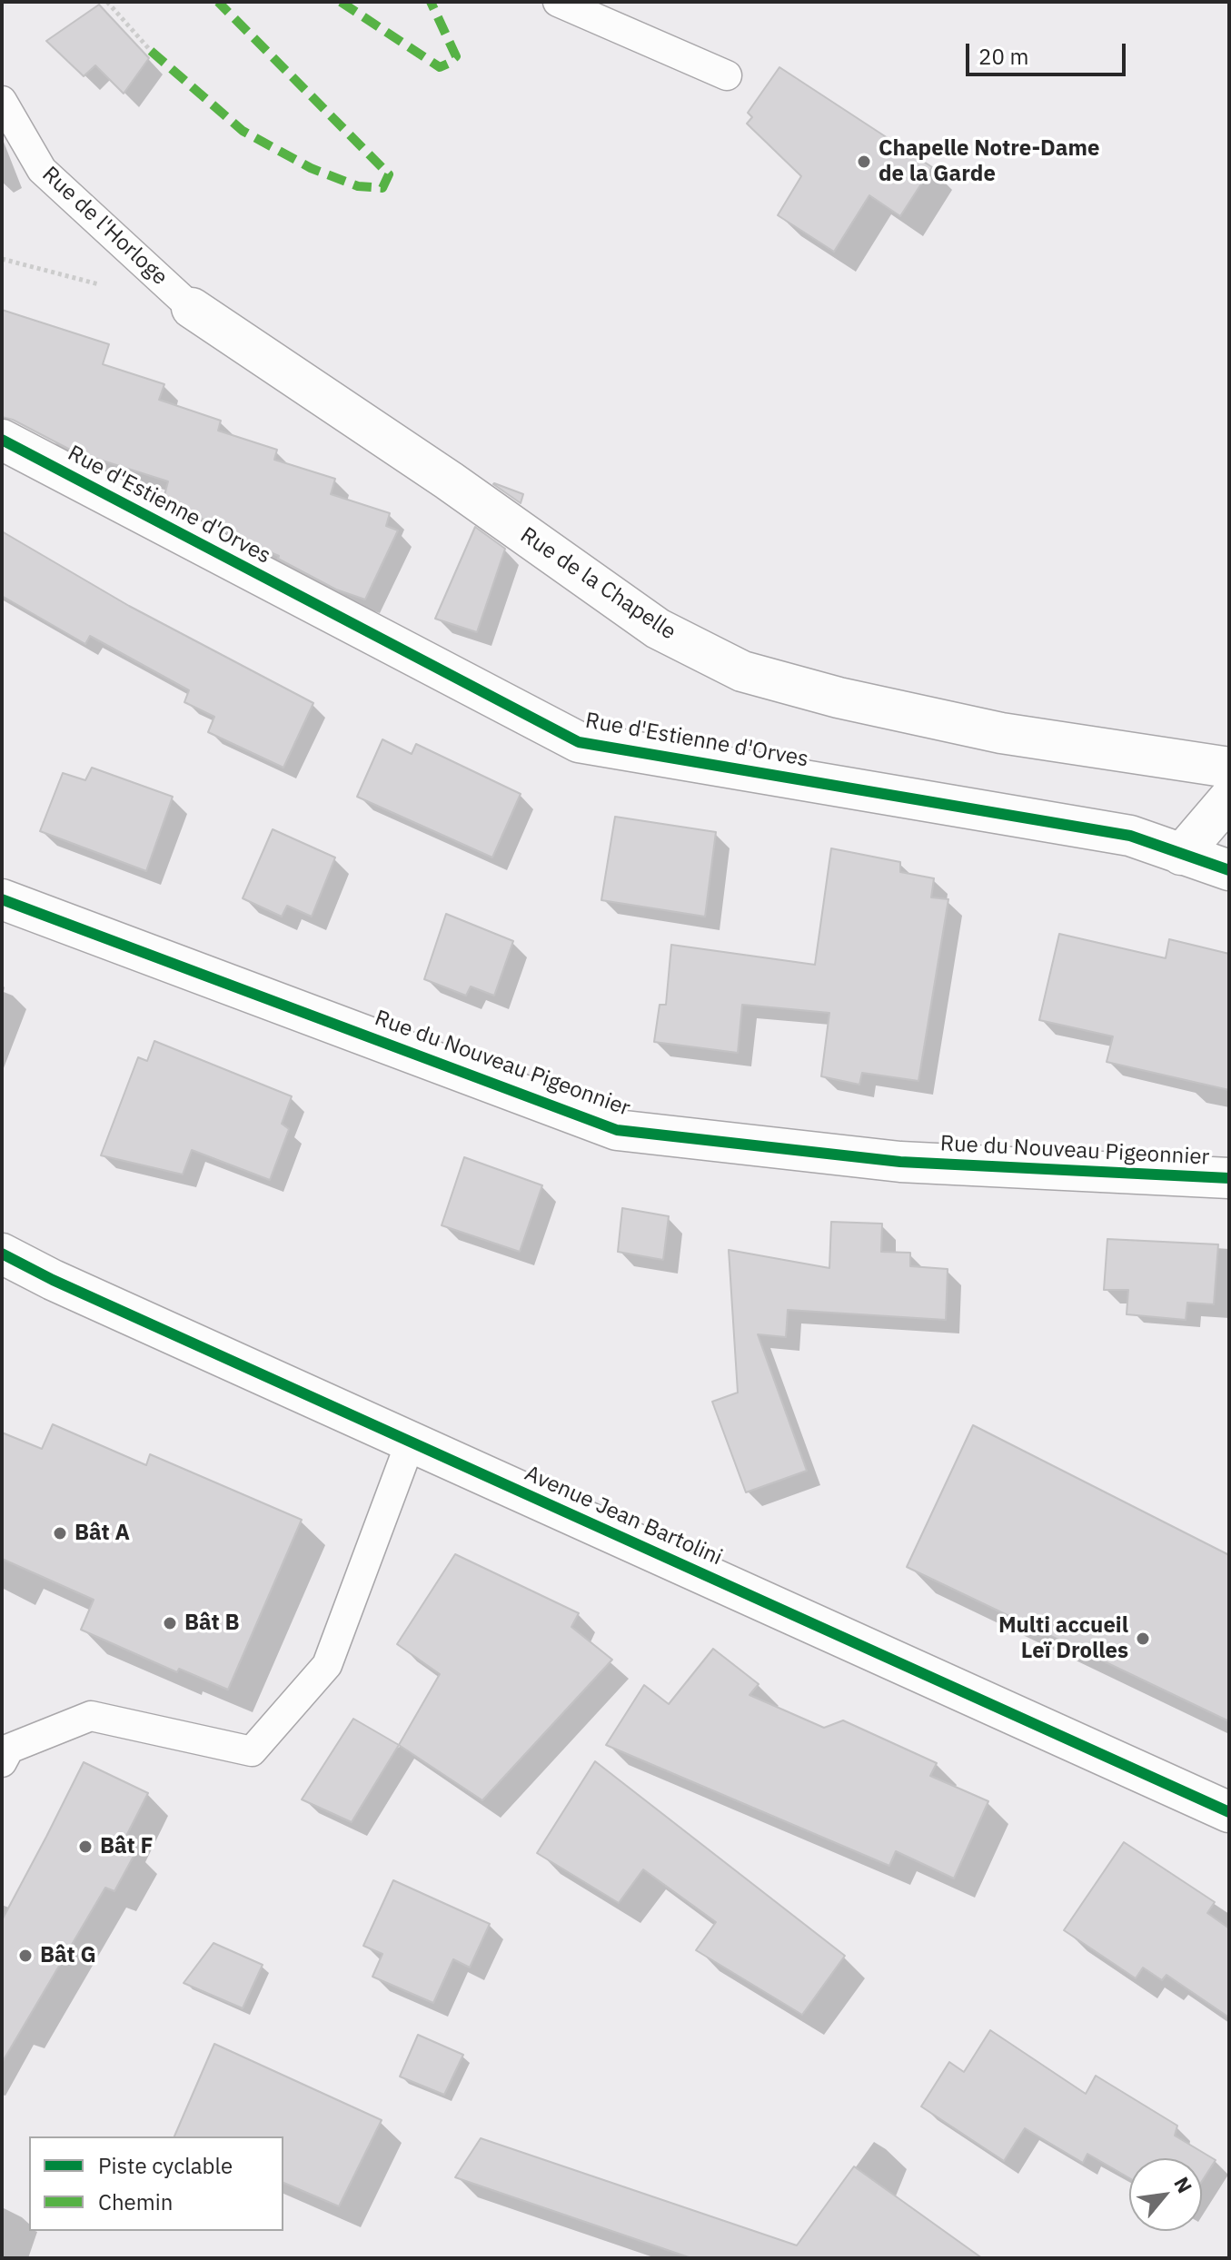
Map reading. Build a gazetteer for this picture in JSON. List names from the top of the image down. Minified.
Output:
{"streets":{"street":["Rue d'Estienne d'Orves","Rue de la Chapelle","Rue du Nouveau Pigeonnier","Avenue Jean Bartolini"],"lane":["Rue de l'Horloge"]},"crossings":[["Rue de l'Horloge","Rue de la Chapelle"]],"places":["Chapelle Notre-Dame de la Garde","Bât A","Bât B","Multi accueil Leï Drolles","Bât F","Bât G"],"legend":["Piste cyclable","Chemin"],"scale_bar":"20 m","north":"top right"}
